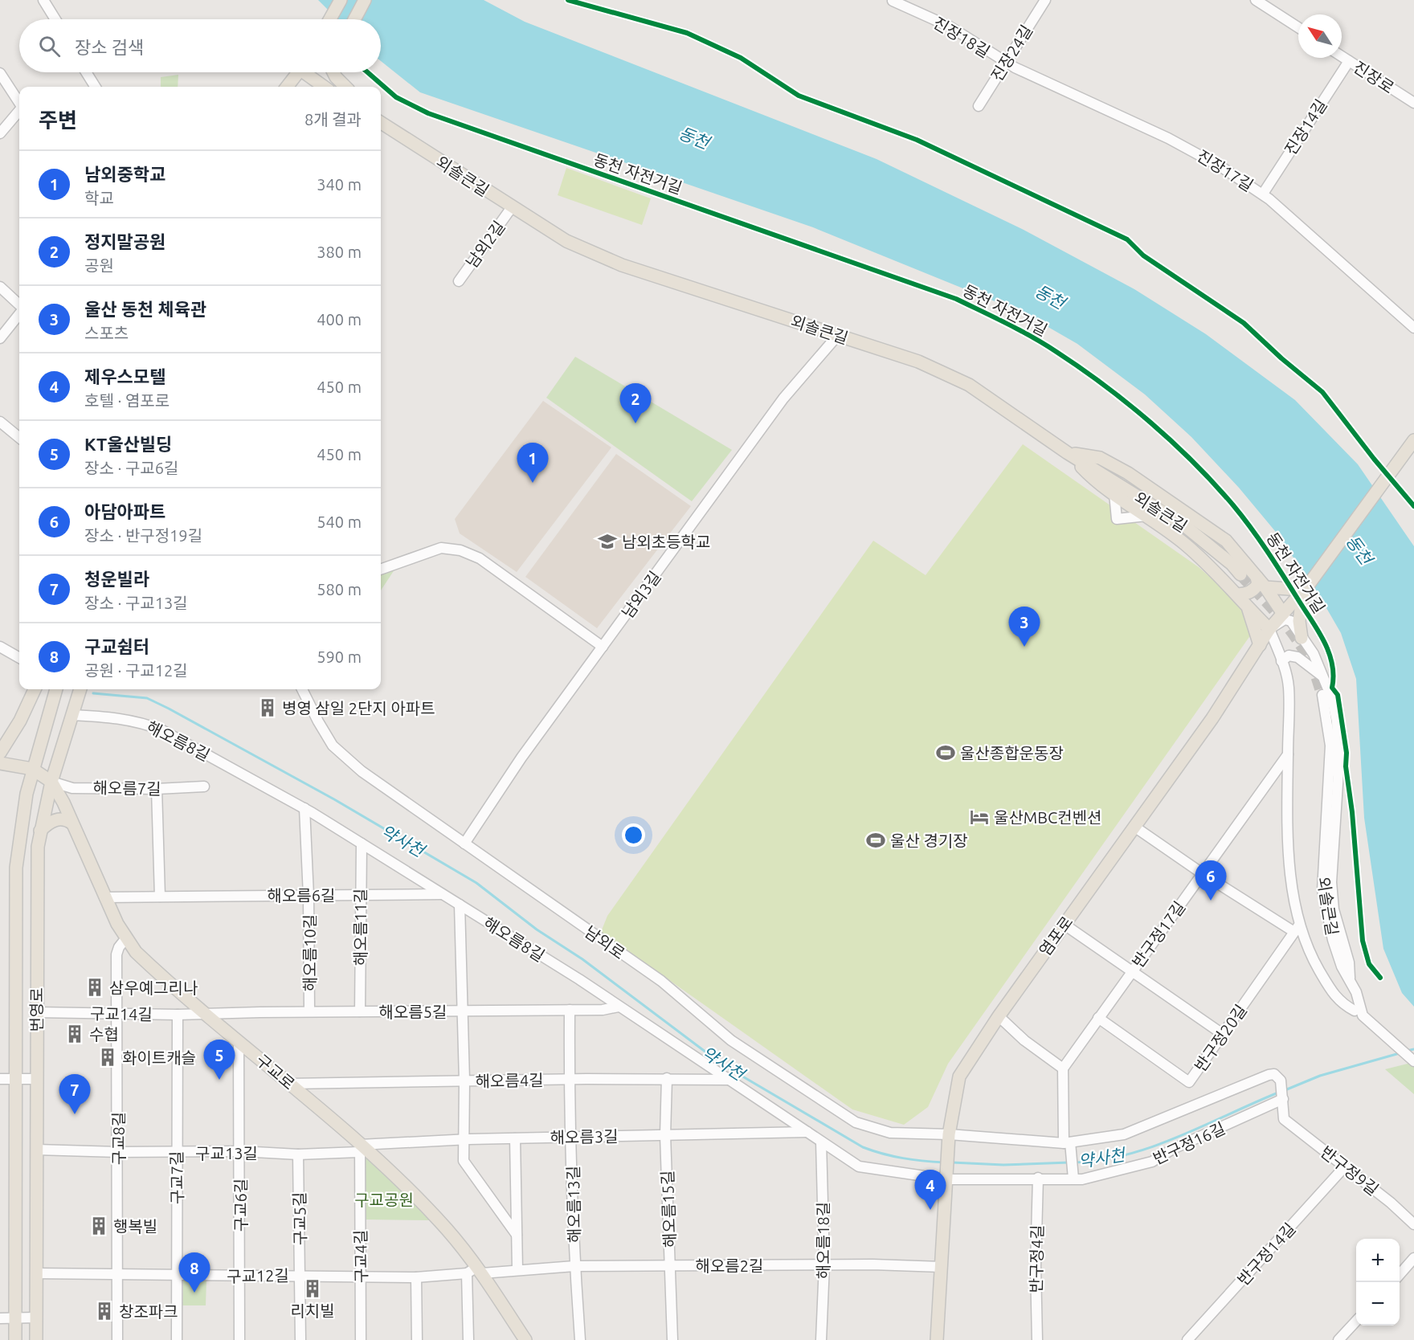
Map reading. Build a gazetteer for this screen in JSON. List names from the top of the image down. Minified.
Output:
{"streets":{"main road":["외솔큰길","염포로","번영로","구교로"],"street":["진장18길","진장24길","진장로","진장14길","진장17길","남외2길","남외3길","해오름8길","해오름7길","해오름6길","해오름11길","반구정17길","남외로","해오름10길","해오름5길","구교14길","반구정20길","해오름4길","해오름3길","구교8길","반구정16길","구교13길","반구정9길","구교7길","해오름13길","구교6길","해오름15길","구교5길","해오름18길","반구정14길","구교4길","반구정4길","해오름2길","구교12길"],"cycle path":["동천 자전거길"]},"crossings":[["진장18길","진장24길"],["진장18길","진장17길"],["진장24길","진장17길"],["진장로","진장14길"],["진장14길","진장17길"],["외솔큰길","남외2길"],["외솔큰길","남외3길"],["남외3길","남외로"],["해오름8길","해오름6길"],["해오름8길","해오름11길"],["해오름8길","염포로"],["해오름8길","해오름10길"],["해오름8길","번영로"],["해오름8길","해오름5길"],["해오름8길","해오름4길"],["해오름8길","해오름3길"],["해오름8길","반구정16길"],["해오름8길","해오름18길"],["해오름7길","번영로"],["해오름7길","구교로"],["해오름6길","해오름11길"],["해오름6길","해오름10길"],["해오름6길","구교로"],["해오름11길","해오름5길"],["반구정17길","반구정20길"],["염포로","남외로"],["염포로","반구정16길"],["염포로","해오름2길"],["남외로","반구정16길"],["해오름10길","해오름5길"],["번영로","구교14길"],["번영로","구교로"],["번영로","구교13길"],["번영로","구교12길"],["해오름5길","구교14길"],["해오름5길","구교로"],["해오름5길","해오름13길"],["구교14길","구교로"],["구교14길","구교8길"],["구교14길","구교7길"],["구교로","해오름4길"],["구교로","해오름3길"],["구교로","구교8길"],["구교로","구교13길"],["구교로","구교6길"],["구교로","구교4길"],["구교로","해오름2길"],["구교로","구교12길"],["해오름4길","해오름13길"],["해오름4길","해오름15길"],["해오름3길","구교13길"],["해오름3길","해오름13길"],["해오름3길","해오름15길"],["해오름3길","구교4길"],["구교8길","구교13길"],["구교8길","구교12길"],["반구정16길","반구정9길"],["반구정16길","반구정4길"],["구교13길","구교7길"],["구교13길","구교6길"],["구교13길","구교5길"],["구교13길","구교4길"],["반구정9길","반구정14길"],["구교7길","구교12길"],["해오름13길","해오름2길"],["구교6길","구교12길"],["해오름15길","해오름2길"],["구교5길","구교12길"],["해오름18길","해오름2길"],["구교4길","구교12길"],["해오름2길","구교12길"]],"water":["동천","약사천"],"parks":["구교공원"],"places":{"school or university":["남외초등학교"],"building":["병영 삼일 2단지 아파트","삼우예그리나","수협","화이트캐슬","행복빌","리치빌","창조파크"],"sports":["울산종합운동장","울산 경기장"],"hotel":["울산MBC컨벤션"]},"north":"top left","page":{"search":"장소 검색","heading":["주변","8개 결과"],"list":[{"mark":"1","name":"남외중학교","note":"학교","value":"340 m"},{"mark":"2","name":"정지말공원","note":"공원","value":"380 m"},{"mark":"3","name":"울산 동천 체육관","note":"스포츠","value":"400 m"},{"mark":"4","name":"제우스모텔","note":"호텔 · 염포로","value":"450 m"},{"mark":"5","name":"KT울산빌딩","note":"장소 · 구교6길","value":"450 m"},{"mark":"6","name":"아담아파트","note":"장소 · 반구정19길","value":"540 m"},{"mark":"7","name":"청운빌라","note":"장소 · 구교13길","value":"580 m"},{"mark":"8","name":"구교쉼터","note":"공원 · 구교12길","value":"590 m"}],"pins":["2","1","3","6","5","7","4","8"],"map_buttons":["+","−"]}}
